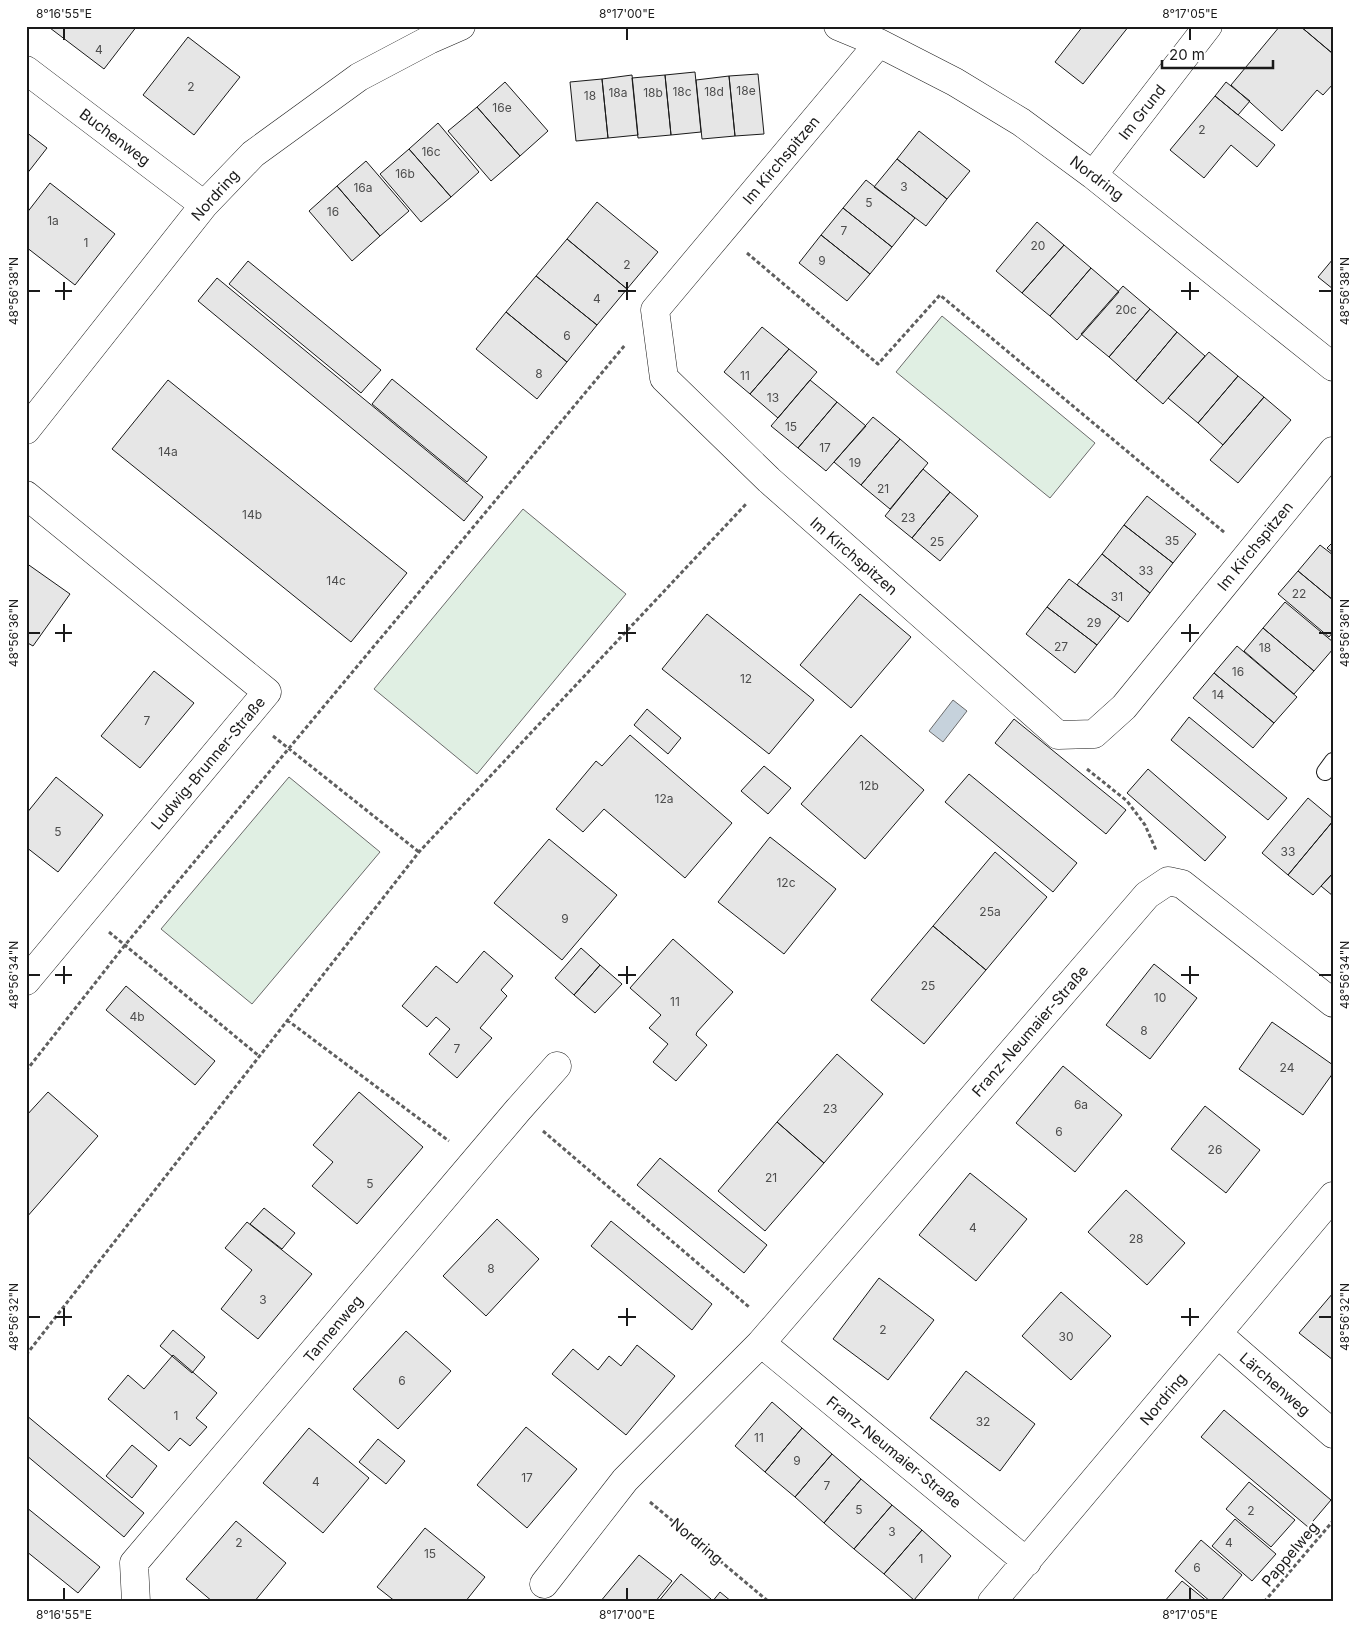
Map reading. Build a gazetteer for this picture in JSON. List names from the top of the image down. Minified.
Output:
{"streets":{"street":["Im Grund","Buchenweg","Im Kirchspitzen","Nordring","Ludwig-Brunner-Straße","Franz-Neumaier-Straße","Tannenweg","Lärchenweg"],"path":["Pappelweg"]},"crossings":[["Im Grund","Nordring"],["Buchenweg","Nordring"],["Im Kirchspitzen","Nordring"],["Nordring","Franz-Neumaier-Straße"],["Nordring","Lärchenweg"]],"house_numbers":["4","2","18e","18c","18d","18a","18b","18","16e","2","16c","16b","3","16a","5","16","1a","7","1","20","9","2","4","20c","6","8","11","13","15","17","14a","19","21","14b","23","35","25","33","14c","22","31","29","27","18","16","12","14","7","12b","12a","5","33","12c","25a","9","25","10","11","4b","8","7","24","6a","23","6","26","21","5","4","28","8","3","2","30","6","1","32","11","9","17","4","7","5","2","3","2","4","15","1","6"],"scale_bar":"20 m","coordinates":["8°16'55\"E","8°17'00\"E","8°17'05\"E","48°56'38\"N","48°56'36\"N","48°56'34\"N","48°56'32\"N"]}
